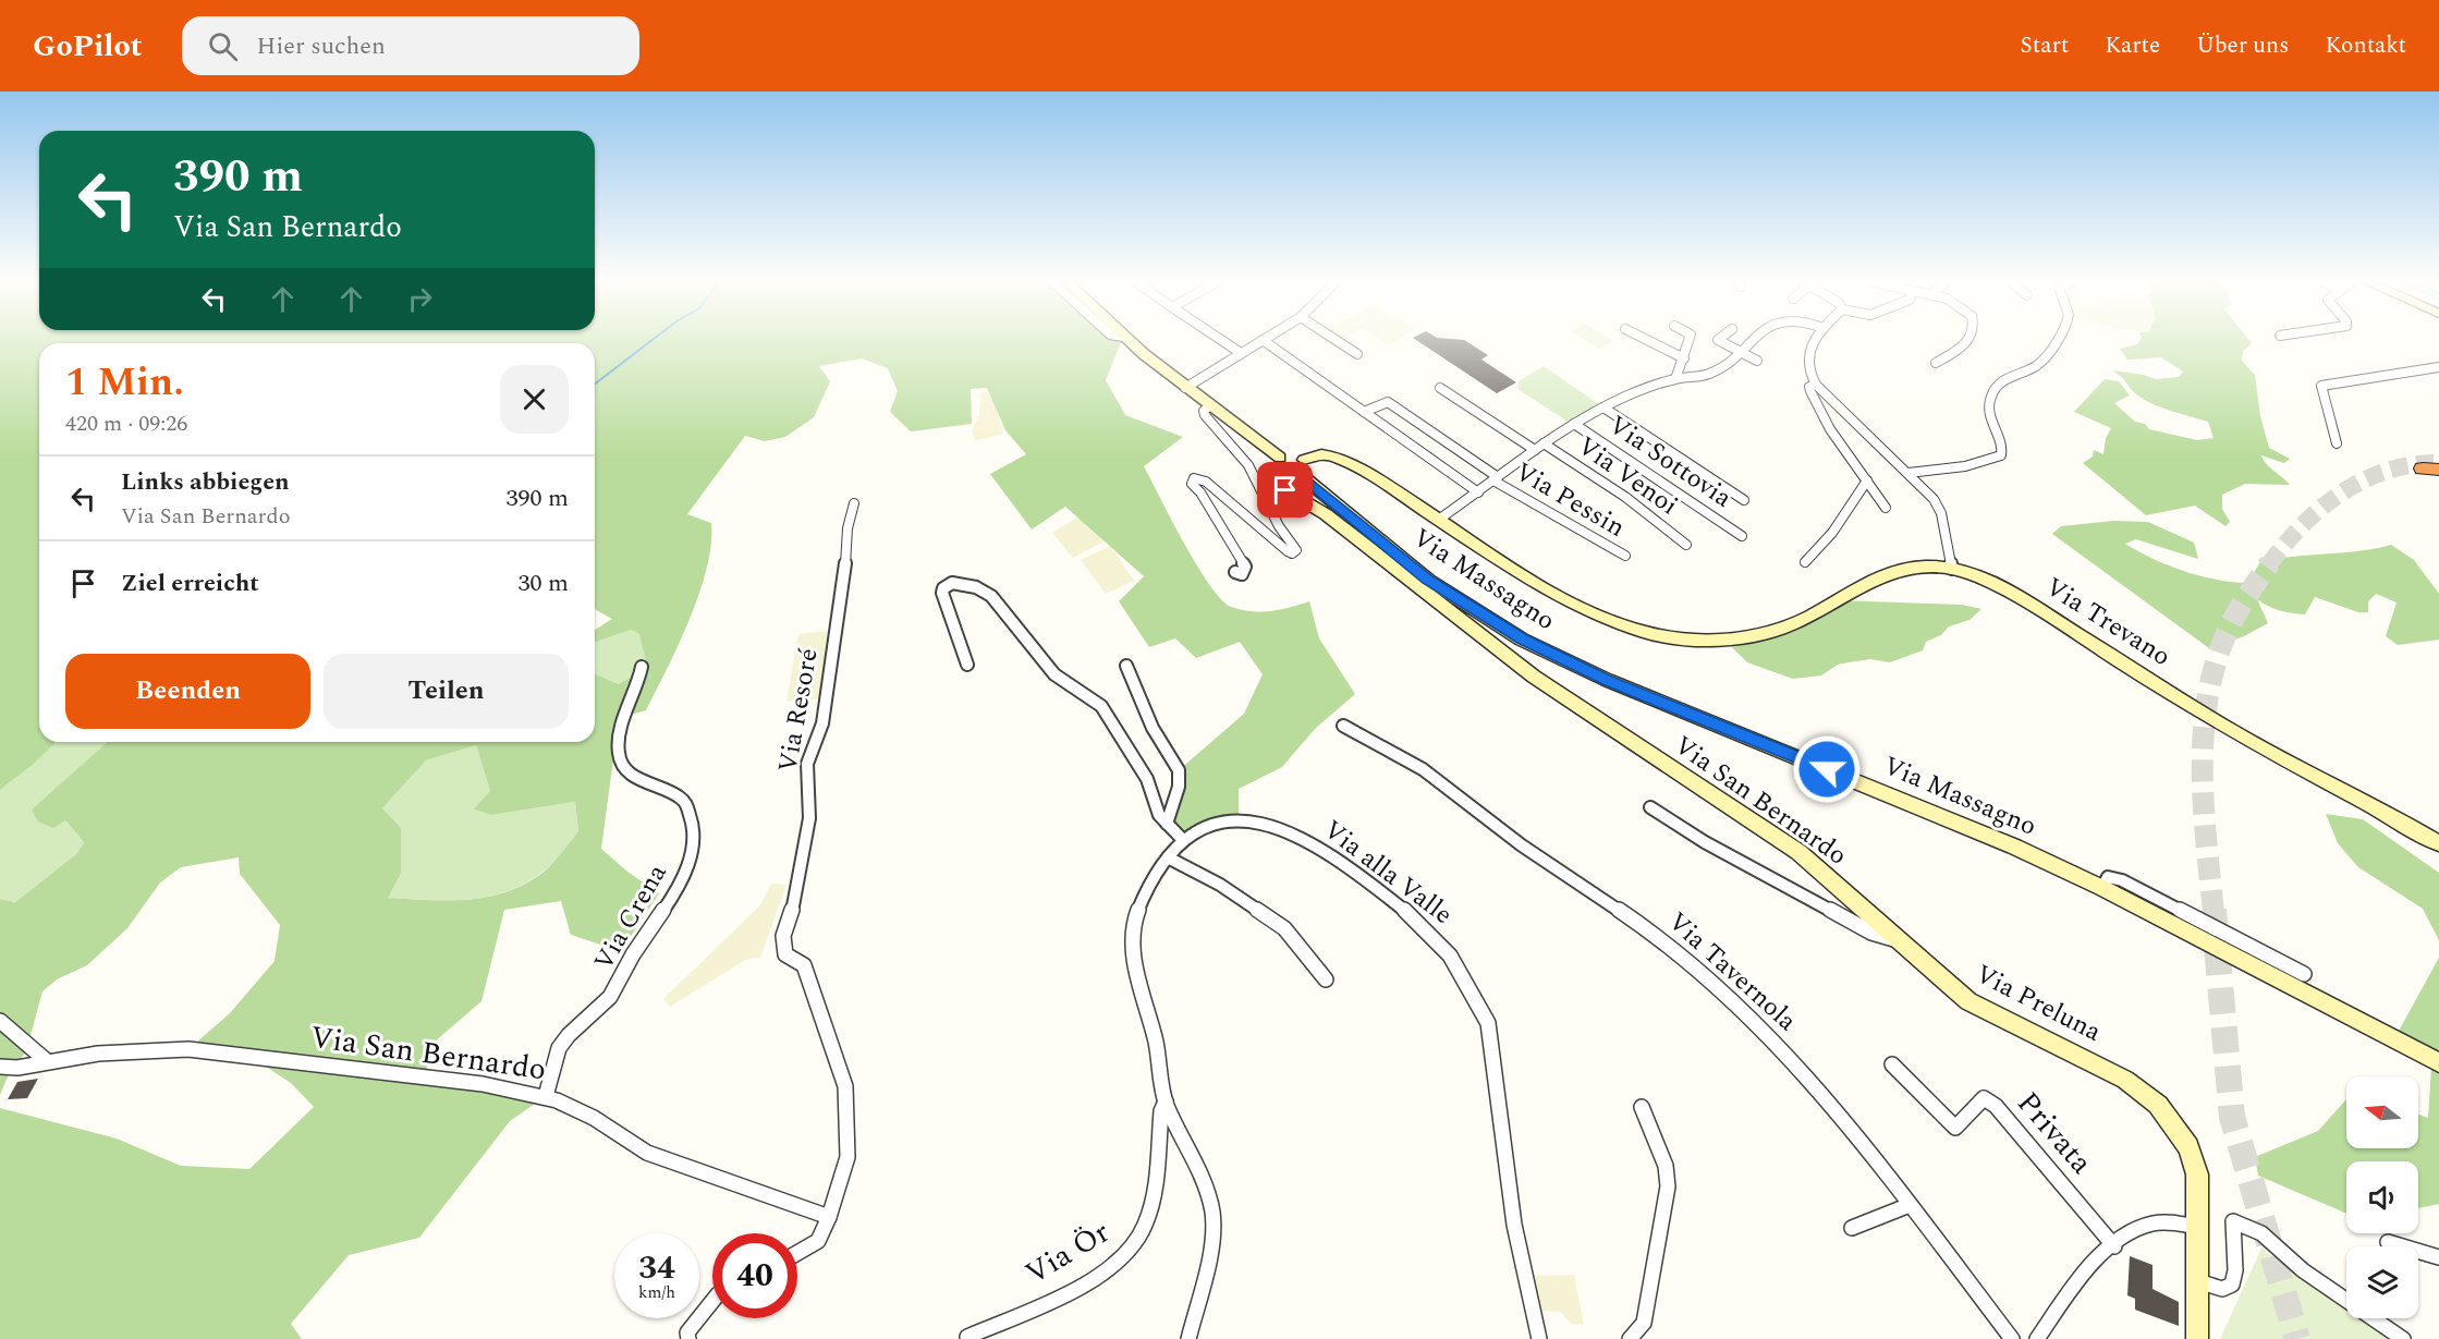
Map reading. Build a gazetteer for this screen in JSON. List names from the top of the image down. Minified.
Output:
{"streets":{"street":["Via Sottovia","Via Venoi","Via Pessin","Via Massagno","Via Trevano","Via Resoré","Via San Bernardo","Via alla Valle","Via Crena","Via Tavernola","Via Preluna","Privata","Via Ör"]},"crossings":[["Via Massagno","Via San Bernardo"],["Via Resoré","Via San Bernardo"],["Via San Bernardo","Via Crena"],["Via San Bernardo","Via Preluna"],["Via alla Valle","Via Ör"]],"north":"left","page":{"header":"GoPilot","search":"Hier suchen","nav":["Start","Karte","Über uns","Kontakt"],"turn":["390 m","Via San Bernardo"],"heading":["1 Min.","420 m · 09:26"],"list":[{"name":"Links abbiegen","note":"Via San Bernardo","value":"390 m"},{"name":"Ziel erreicht","value":"30 m"}],"buttons":["Beenden","Teilen"],"speed":"34 km/h","limit":"40"}}
